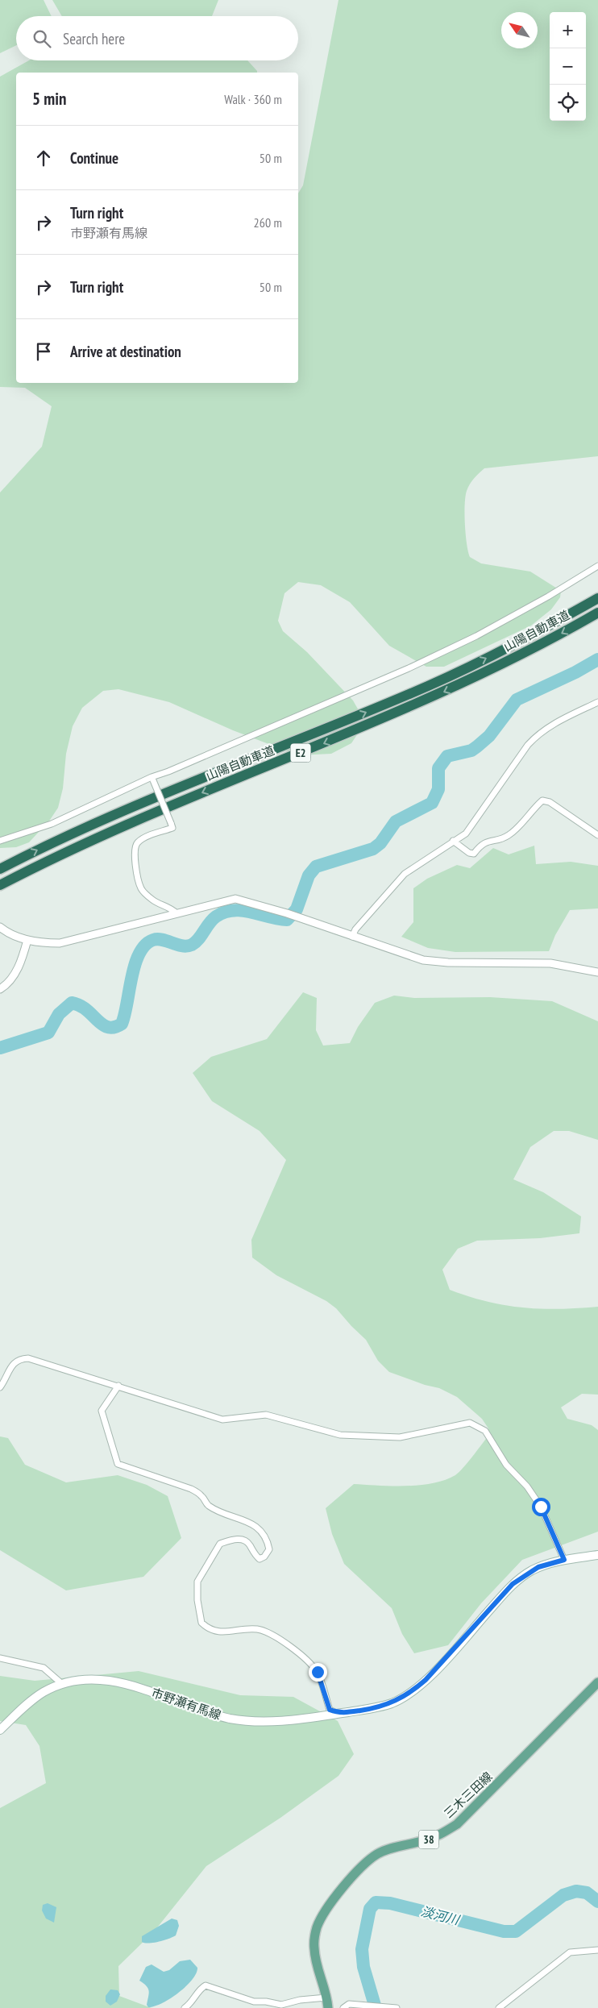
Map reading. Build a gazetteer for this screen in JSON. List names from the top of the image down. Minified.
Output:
{"streets":{"highway":["山陽自動車道","E2"],"main road":["市野瀬有馬線","三木三田線","38"]},"water":["淡河川"],"north":"top left","page":{"map_buttons":["+","−"],"search":"Search here","heading":["5 min","Walk · 360 m"],"list":[["Continue","50 m"],["Turn right","市野瀬有馬線","260 m"],["Turn right","50 m"],"Arrive at destination"]}}
